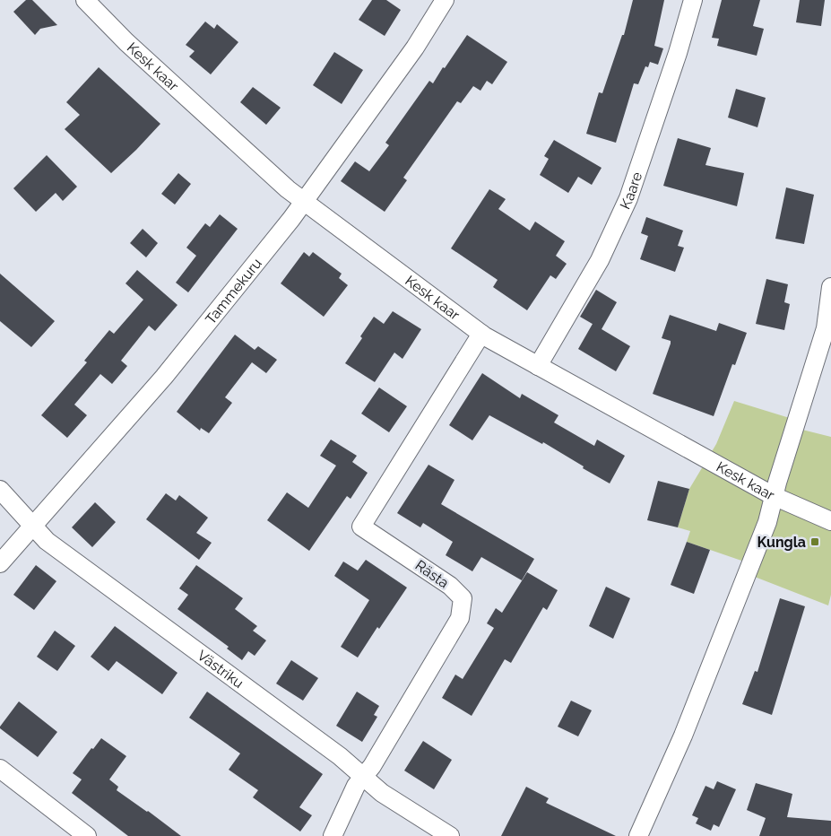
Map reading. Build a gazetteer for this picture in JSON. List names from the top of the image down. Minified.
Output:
{"streets":{"street":["Kesk kaar","Kaare","Tammekuru","Rästa","Västriku"]},"crossings":[["Kesk kaar","Kaare"],["Kesk kaar","Tammekuru"],["Kesk kaar","Rästa"],["Tammekuru","Västriku"],["Rästa","Västriku"]],"places":{"transit":["Kungla"]}}
